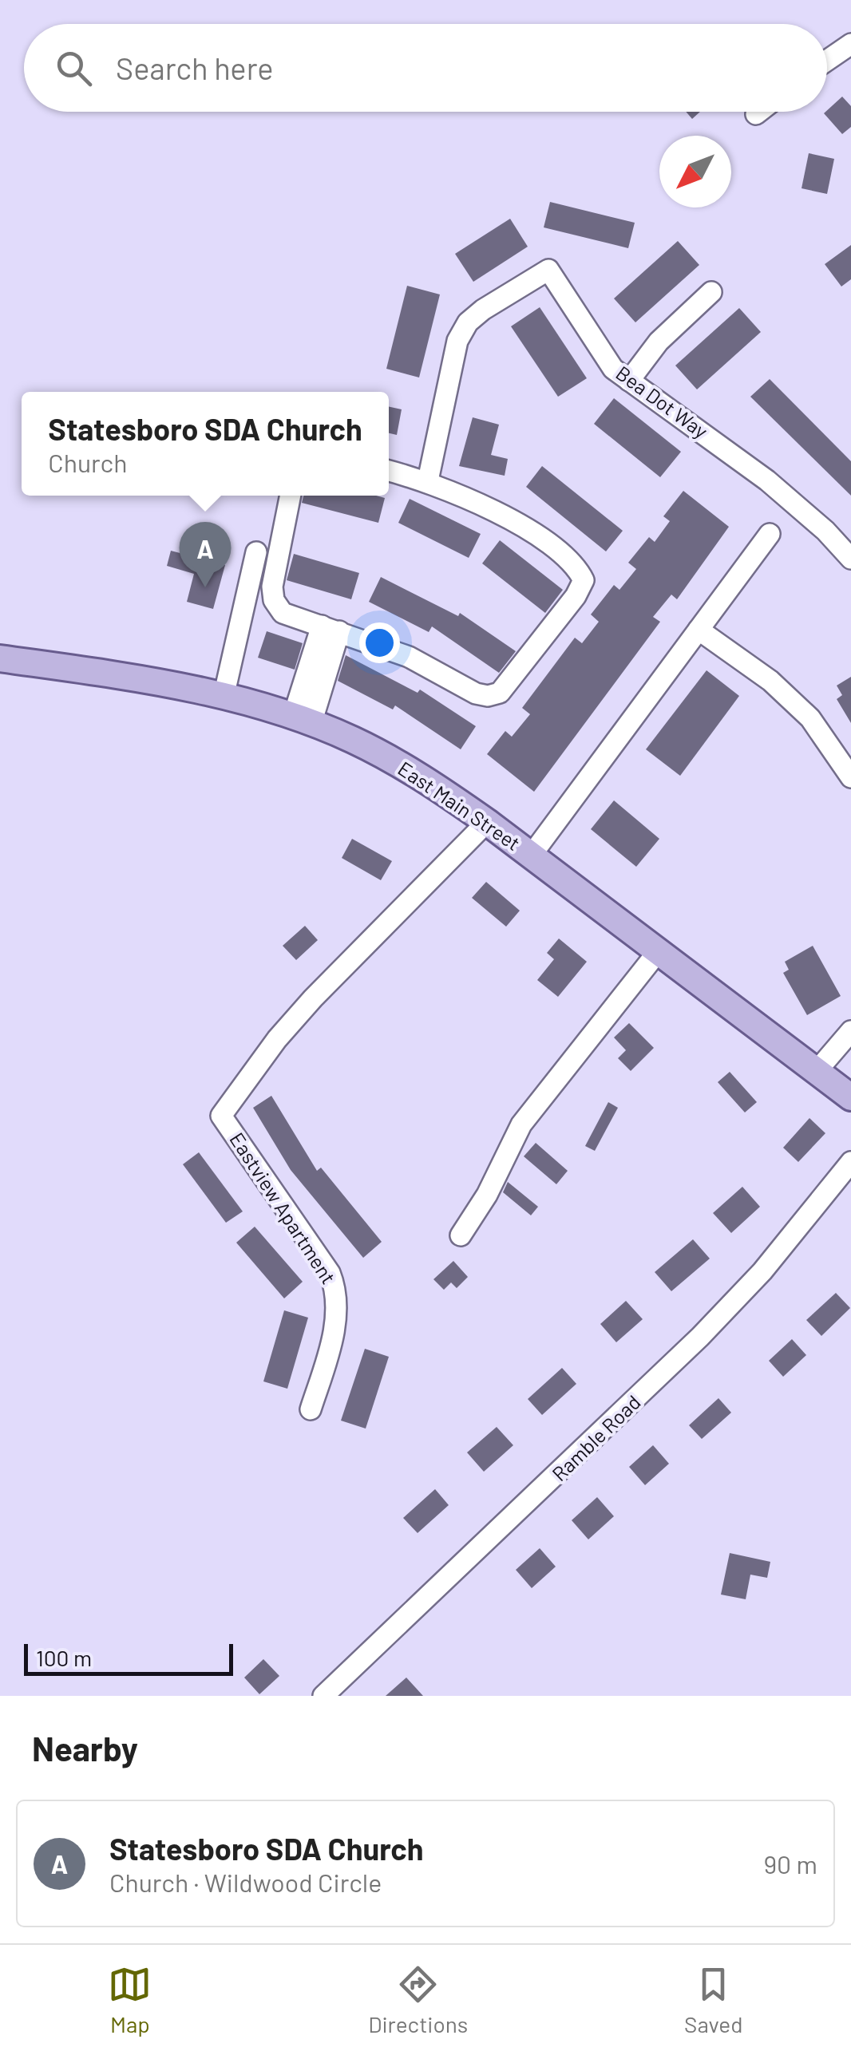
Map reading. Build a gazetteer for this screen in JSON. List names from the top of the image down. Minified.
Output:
{"streets":{"main road":["East Main Street"],"street":["Bea Dot Way","Eastview Apartment","Ramble Road"]},"crossings":[["East Main Street","Eastview Apartment"]],"scale_bar":"100 m","north":"bottom left","page":{"search":"Search here","popup":["Statesboro SDA Church","Church"],"pins":"A","scale":"100 m","heading":"Nearby","list":[{"mark":"A","name":"Statesboro SDA Church","note":"Church · Wildwood Circle","value":"90 m"}],"nav":["Map","Directions","Saved"]}}
